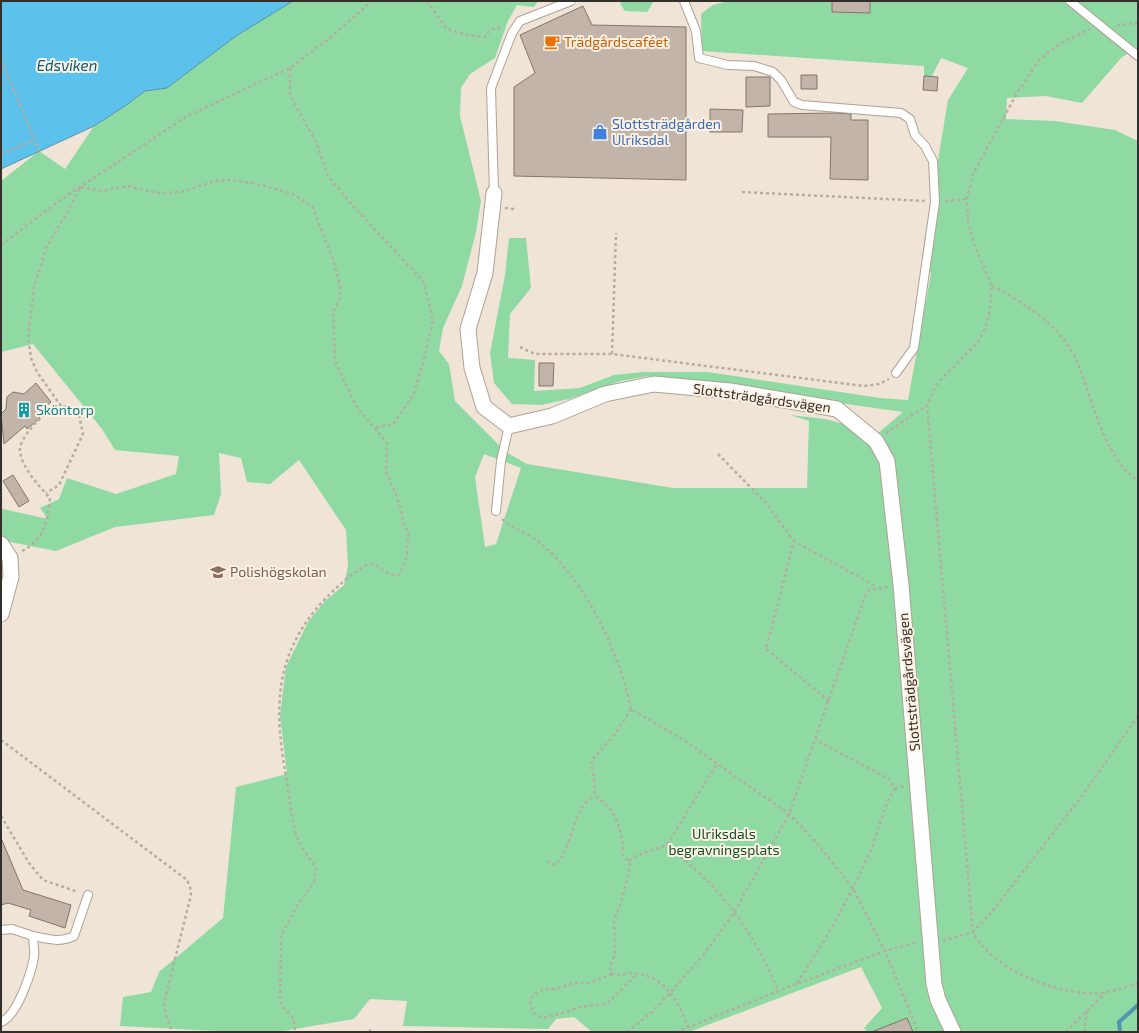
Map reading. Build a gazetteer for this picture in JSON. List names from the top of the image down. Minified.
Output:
{"streets":{"street":["Slottsträdgårdsvägen"]},"water":["Edsviken"],"parks":["Ulriksdals begravningsplats"],"places":{"cafe":["Trädgårdscaféet"],"shop":["Slottsträdgården Ulriksdal"],"building":["Sköntorp"],"school or university":["Polishögskolan"]}}
